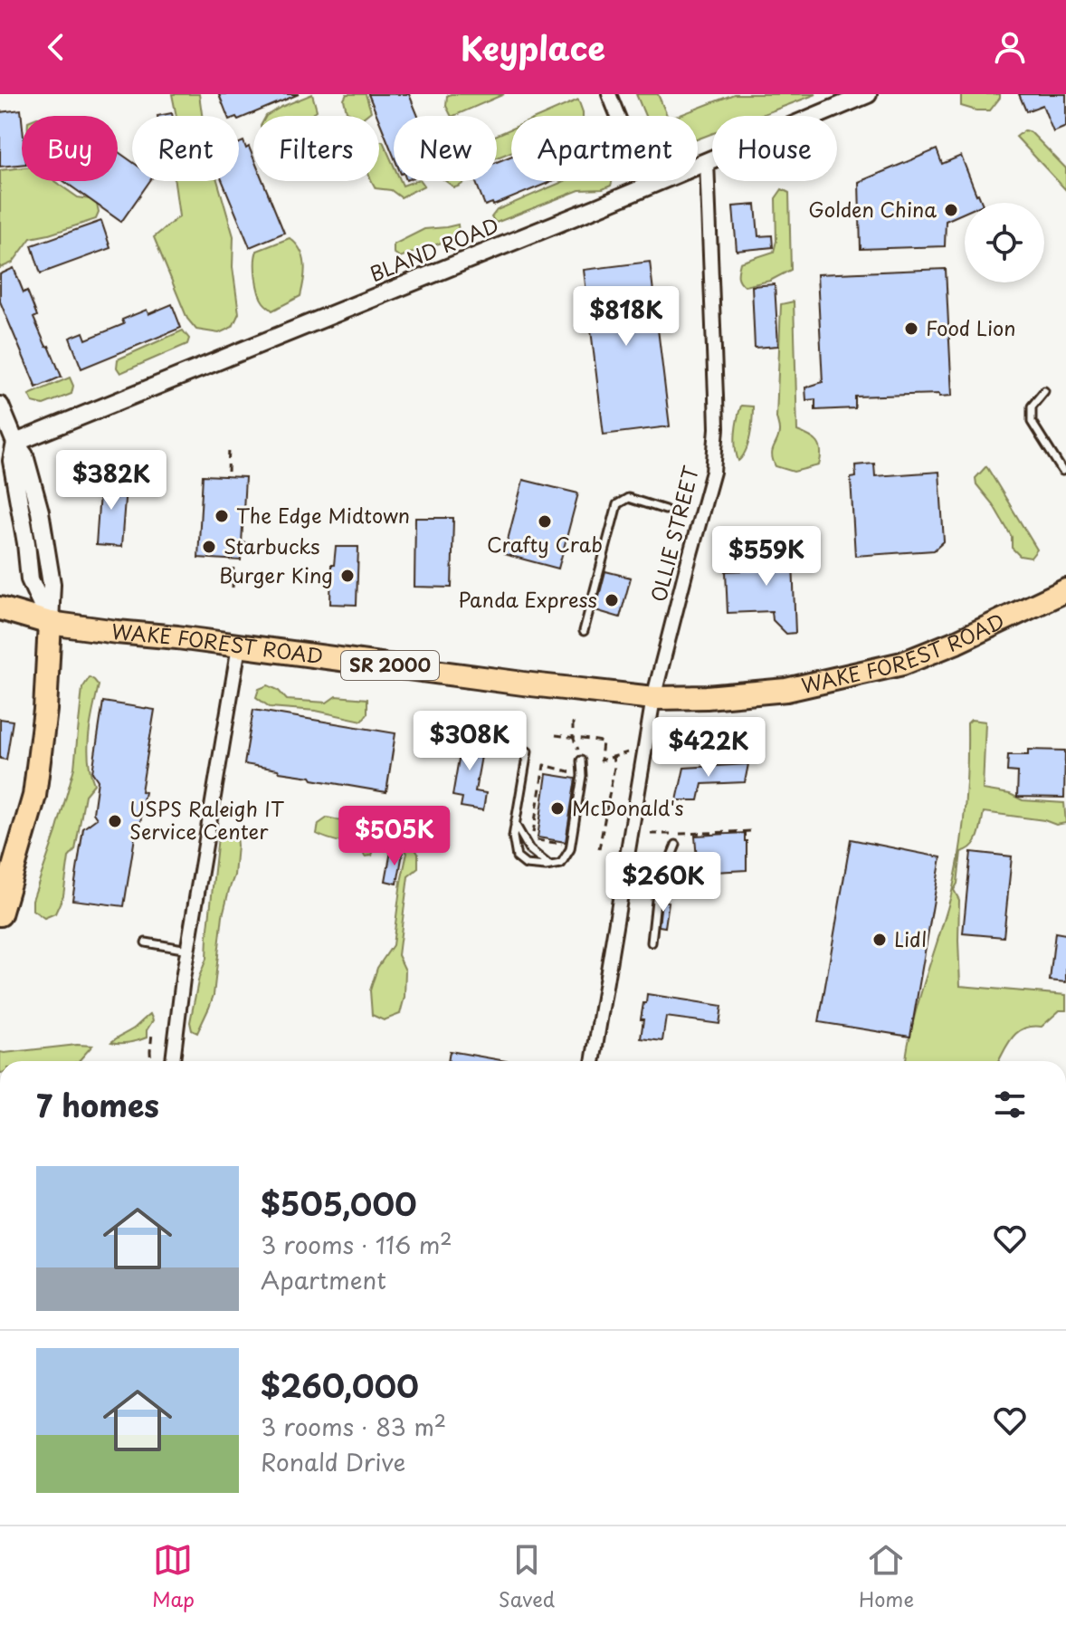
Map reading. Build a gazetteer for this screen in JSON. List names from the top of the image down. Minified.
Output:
{"streets":{"main road":["WAKE FOREST ROAD","SR 2000"],"street":["BLAND ROAD","OLLIE STREET"]},"crossings":[["BLAND ROAD","OLLIE STREET"],["OLLIE STREET","WAKE FOREST ROAD"]],"places":["Golden China","Food Lion","The Edge Midtown","Crafty Crab","Starbucks","Burger King","Panda Express","McDonald's","USPS Raleigh IT Service Center","Lidl"],"page":{"header":"Keyplace","chip":["Buy","Rent","Filters","New","Apartment","House"],"price":["$818K","$382K","$559K","$308K","$422K","$505K","$260K"],"heading":"7 homes","list":[{"name":"$505,000","note":"3 rooms · 116 m² · Apartment"},{"name":"$260,000","note":"3 rooms · 83 m² · Ronald Drive"}],"tabs":["Map","Saved","Home"]}}
